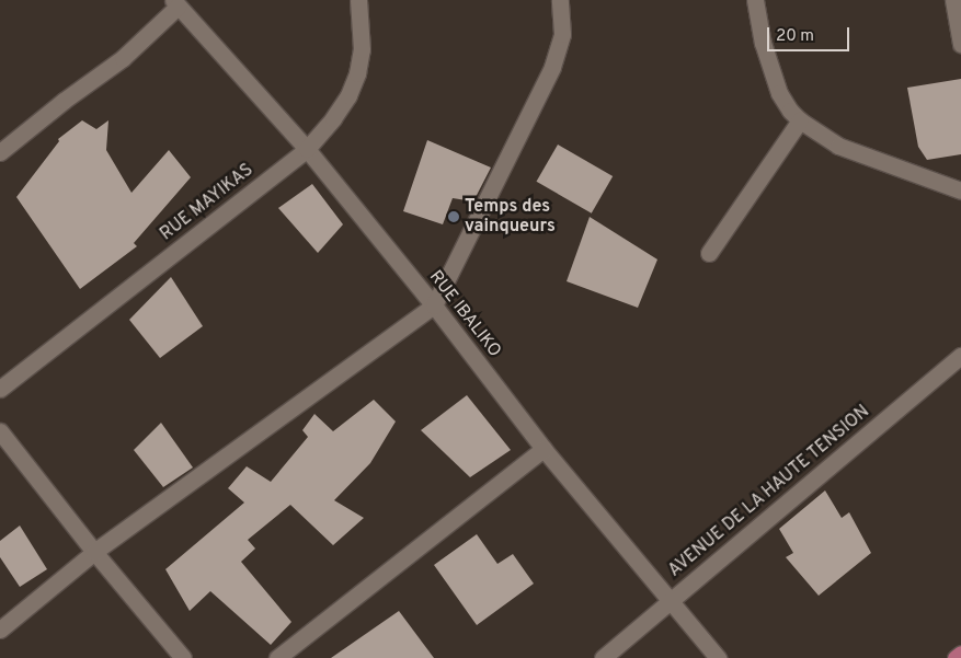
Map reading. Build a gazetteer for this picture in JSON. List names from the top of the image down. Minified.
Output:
{"streets":{"street":["RUE MAYIKAS","RUE IBALIKO","AVENUE DE LA HAUTE TENSION"]},"crossings":[["RUE MAYIKAS","RUE IBALIKO"],["RUE IBALIKO","AVENUE DE LA HAUTE TENSION"]],"places":["Temps des vainqueurs"],"scale_bar":"20 m"}
